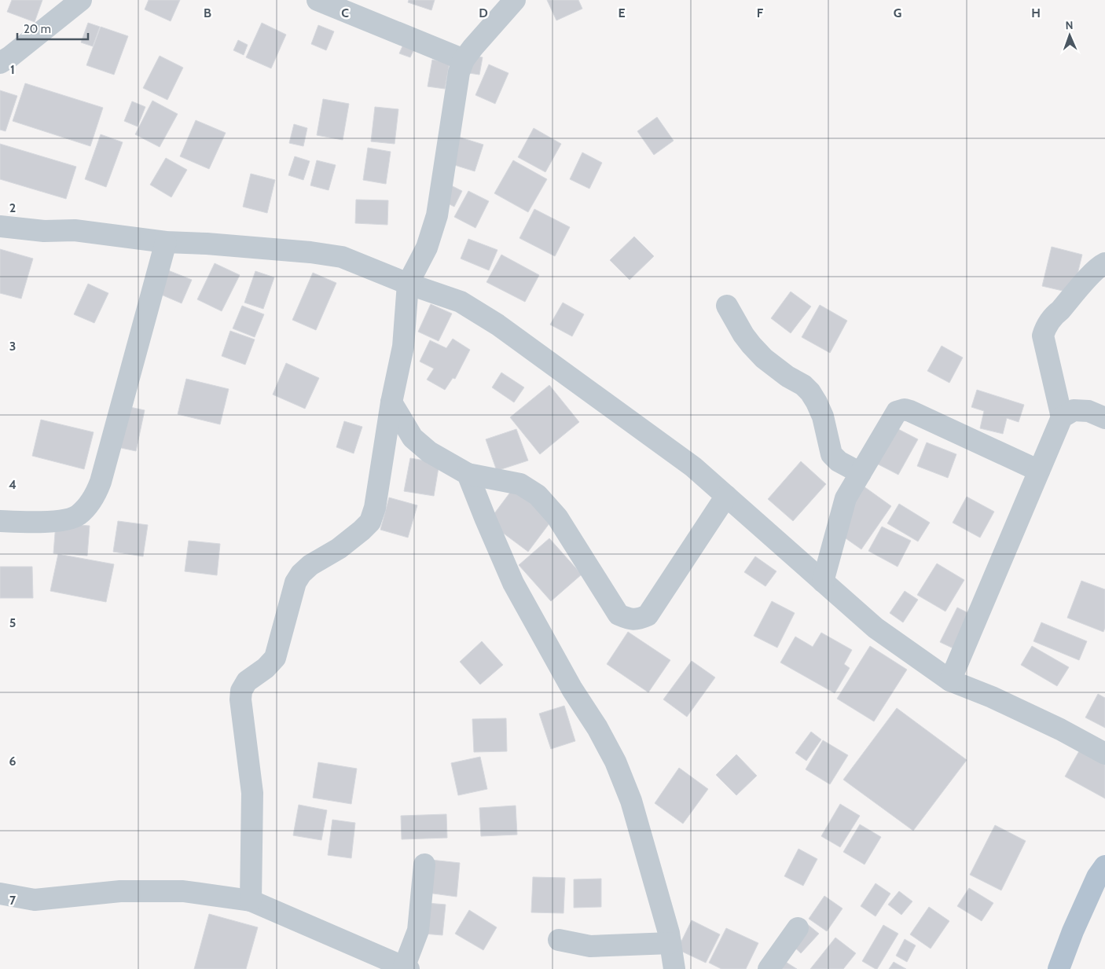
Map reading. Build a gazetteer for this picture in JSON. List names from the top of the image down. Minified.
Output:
{"scale_bar":"20 m","north":"top","grid":{"columns":["B","C","D","E","F","G","H"],"rows":["1","2","3","4","5","6","7"]}}
